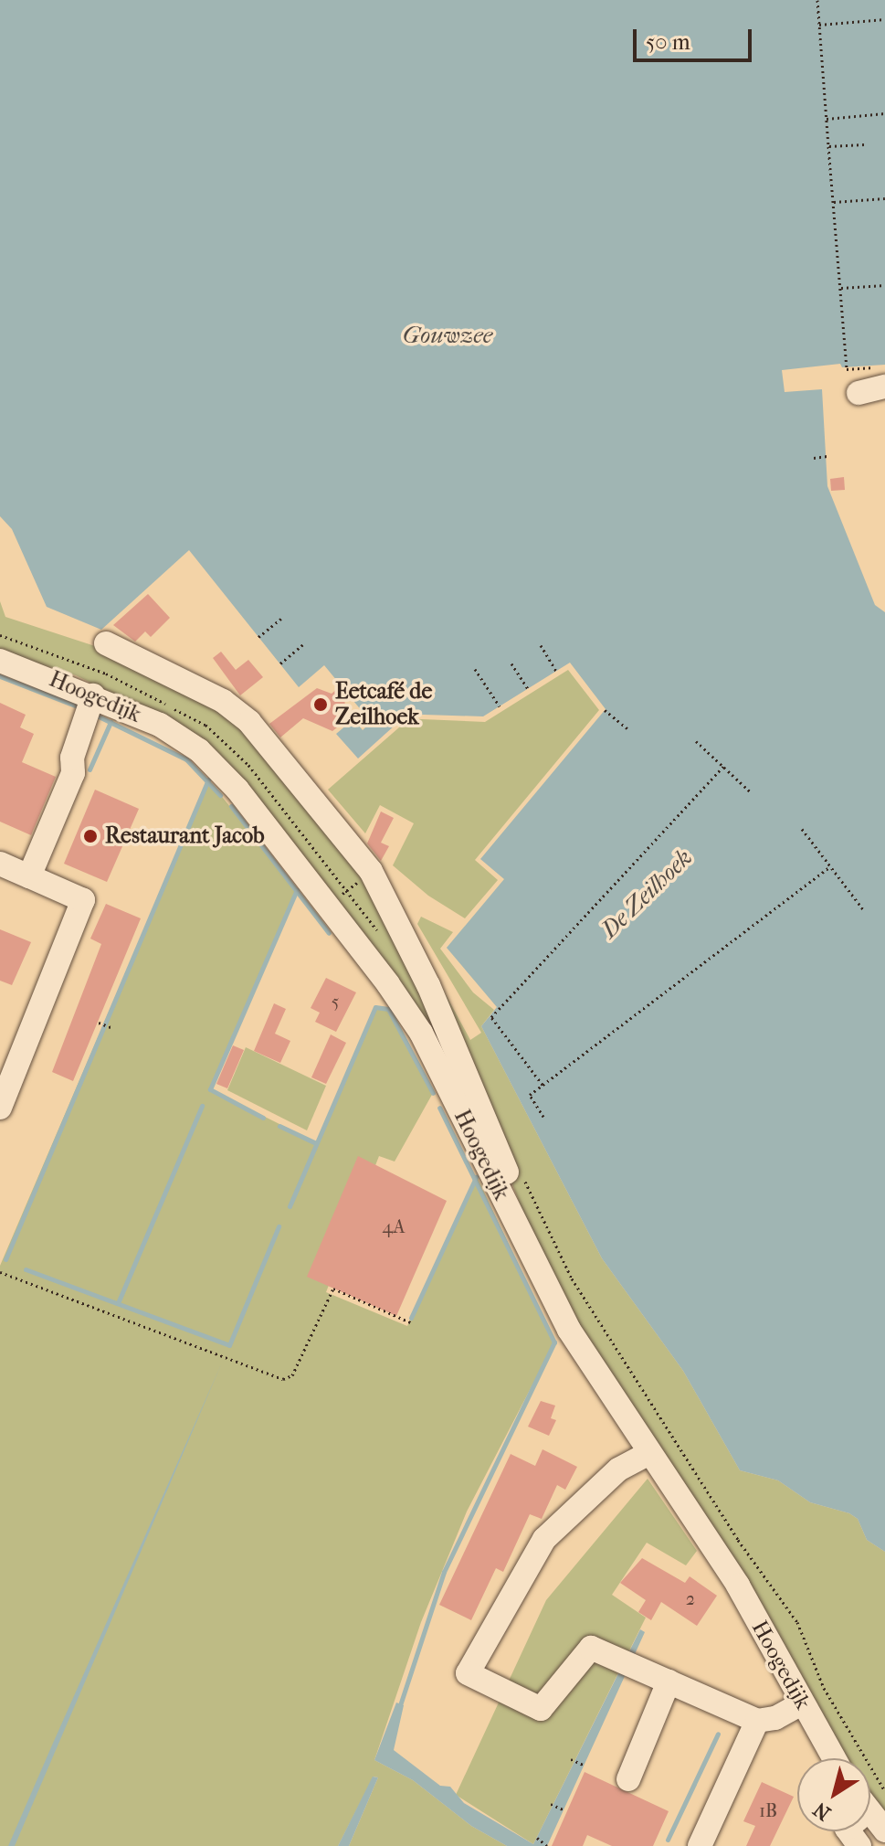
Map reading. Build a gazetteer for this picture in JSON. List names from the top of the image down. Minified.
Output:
{"streets":{"street":["Hoogedijk"]},"water":["Gouwzee","De Zeilhoek"],"places":["Eetcafé de Zeilhoek","Restaurant Jacob"],"house_numbers":["5","4A","2","1B"],"scale_bar":"50 m","north":"bottom left"}
